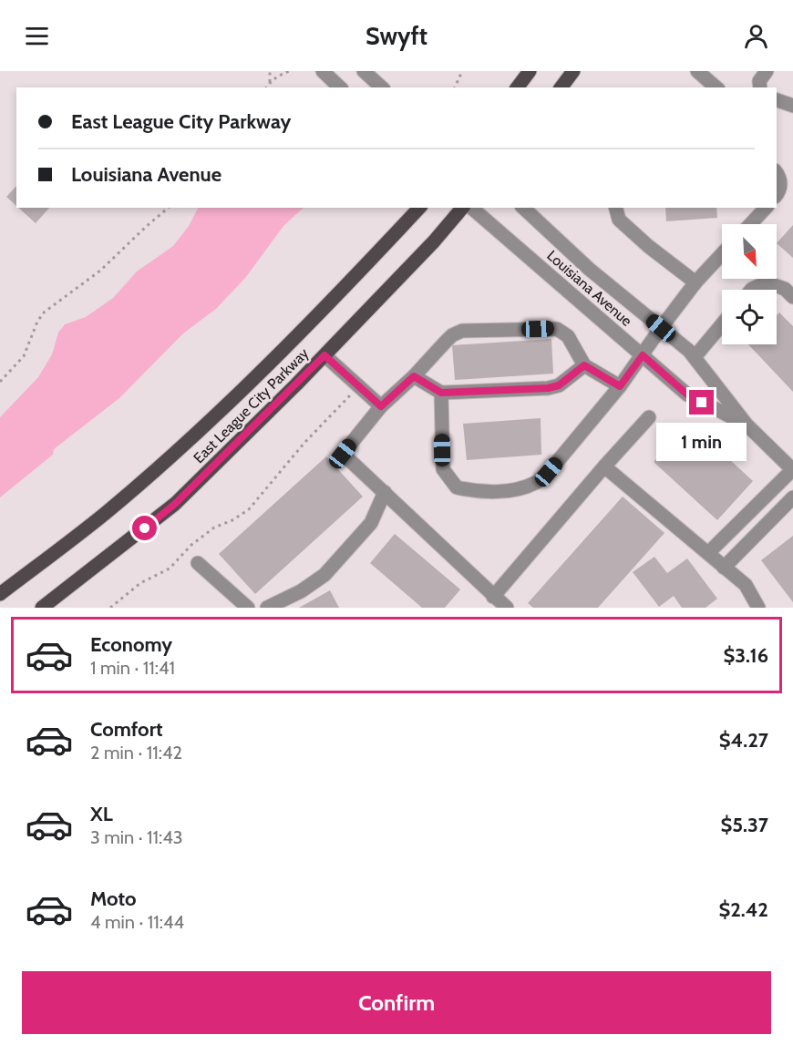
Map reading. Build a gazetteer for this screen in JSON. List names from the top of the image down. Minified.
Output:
{"streets":{"main road":["East League City Parkway"],"street":["Louisiana Avenue"]},"north":"bottom right","page":{"header":"Swyft","banner":["East League City Parkway","Louisiana Avenue"],"bubble":"1 min","list":[{"name":"Economy","note":"1 min · 11:41","value":"$3.16"},{"name":"Comfort","note":"2 min · 11:42","value":"$4.27"},{"name":"XL","note":"3 min · 11:43","value":"$5.37"},{"name":"Moto","note":"4 min · 11:44","value":"$2.42"}],"buttons":"Confirm"}}
